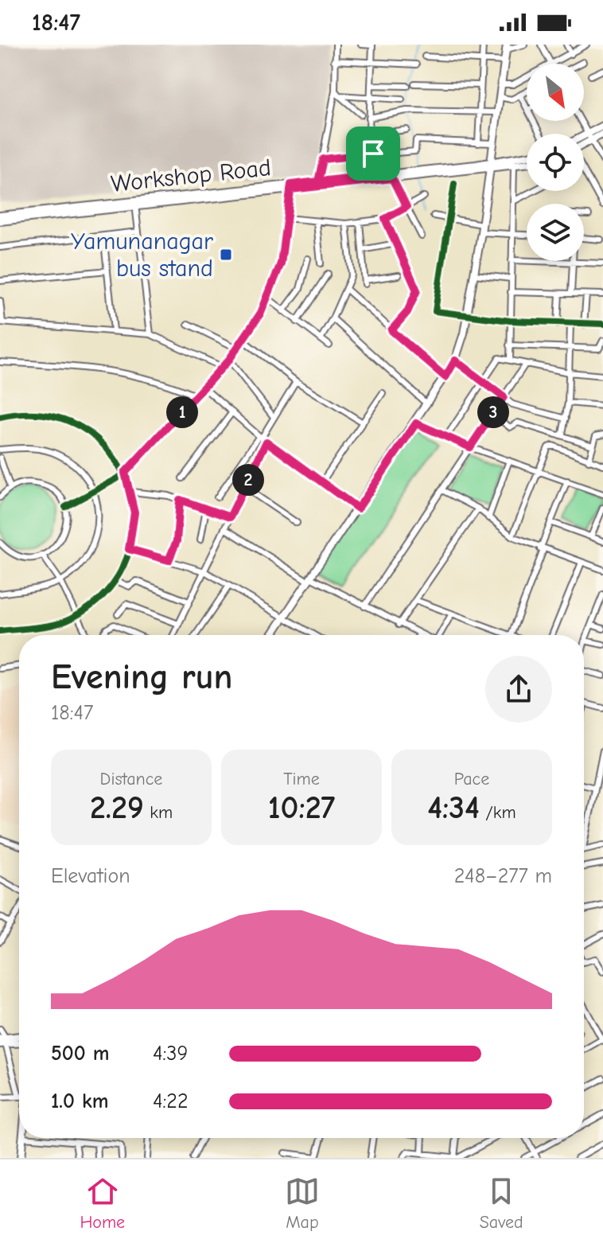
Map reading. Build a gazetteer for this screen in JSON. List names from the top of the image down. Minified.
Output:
{"streets":{"main road":["Workshop Road"]},"places":{"transit":["Yamunanagar bus stand"]},"north":"bottom right","page":{"status":"18:47","pins":["1","3","2"],"heading":["Evening run","18:47"],"stats":[["Distance","2.29 km"],["Time","10:27"],["Pace","4:34 /km"]],"chart":["Elevation","248–277 m"],"list":[{"name":"500 m","note":"4:39"},{"name":"1.0 km","note":"4:22"}],"tabs":["Home","Map","Saved"]}}
